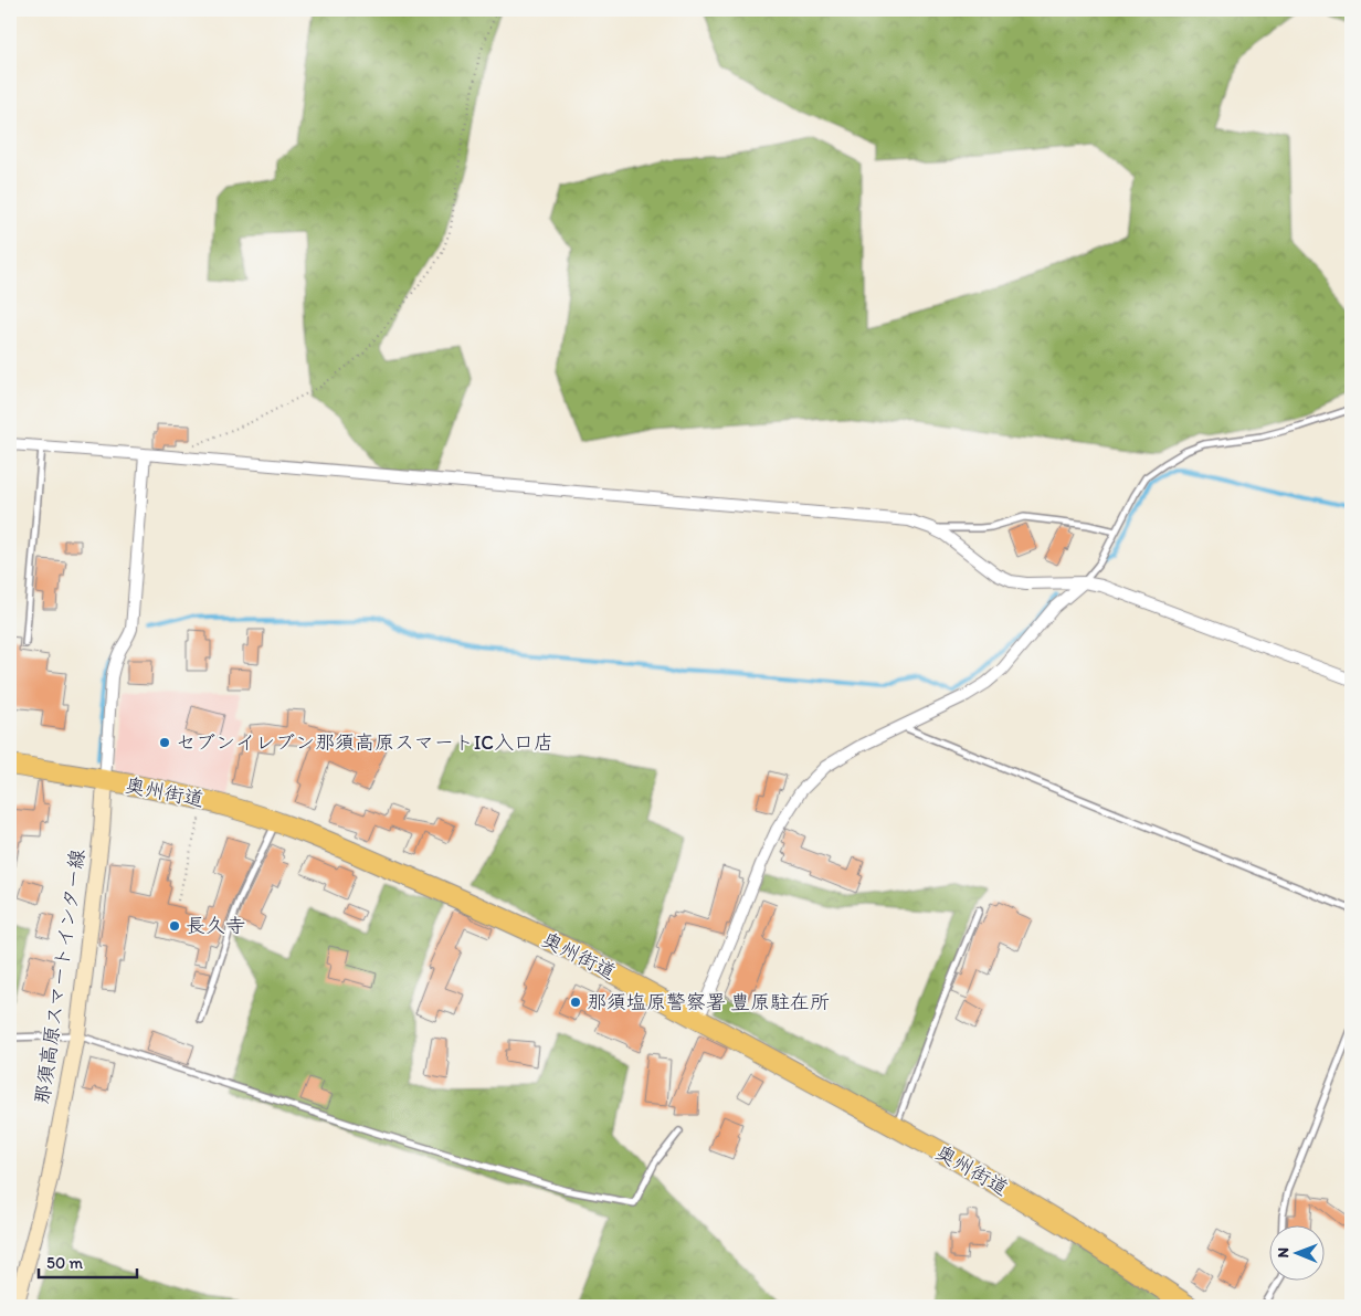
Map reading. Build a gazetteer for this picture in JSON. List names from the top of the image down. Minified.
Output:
{"streets":{"highway":["奥州街道"],"main road":["那須高原スマートインター線"]},"crossings":[["奥州街道","那須高原スマートインター線"]],"places":["セブンイレブン那須高原スマートIC入口店","長久寺","那須塩原警察署 豊原駐在所"],"scale_bar":"50 m","north":"left"}
